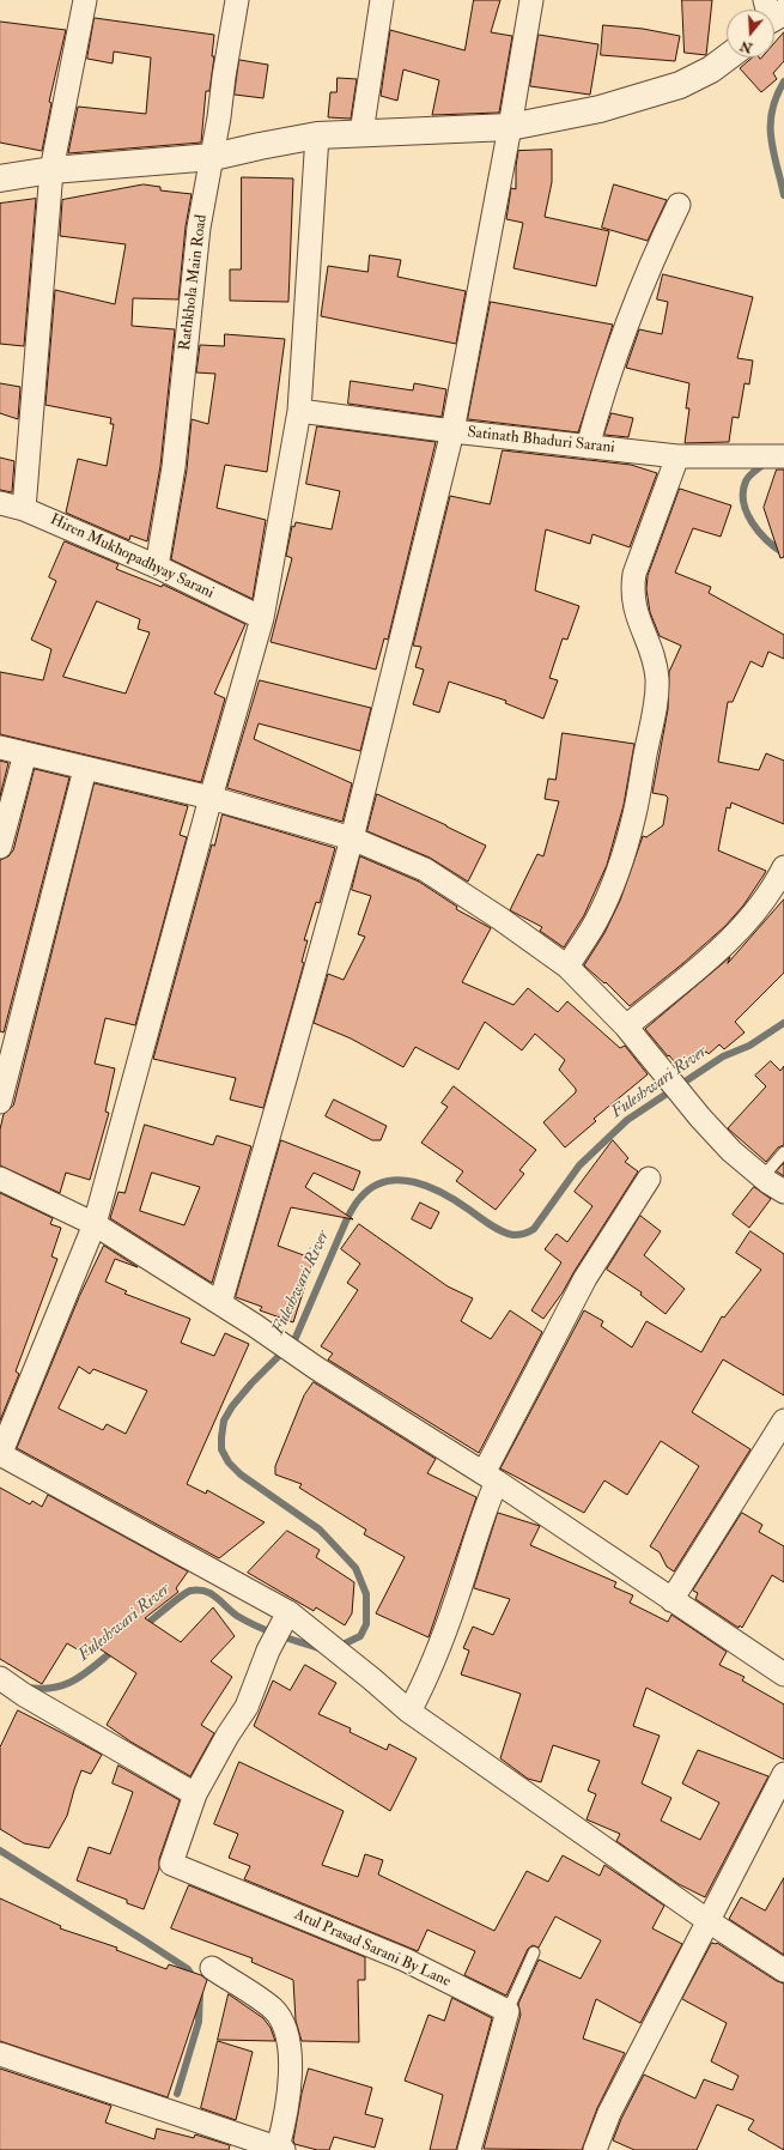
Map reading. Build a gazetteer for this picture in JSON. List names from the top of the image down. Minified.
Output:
{"streets":{"street":["Rathkhola Main Road","Satinath Bhaduri Sarani","Hiren Mukhopadhyay Sarani","Atul Prasad Sarani By Lane"]},"crossings":[["Rathkhola Main Road","Hiren Mukhopadhyay Sarani"]],"water":["Fuleshwari River"],"north":"bottom"}
